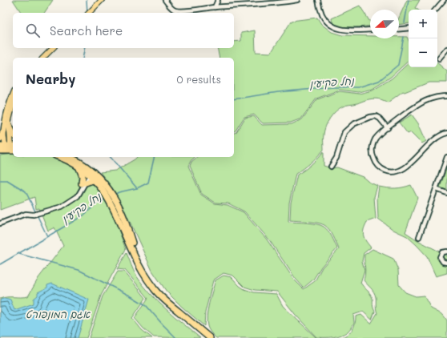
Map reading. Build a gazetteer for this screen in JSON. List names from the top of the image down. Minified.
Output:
{"water":["נחל פקיעין","אגם המונפורט"],"north":"left","page":{"map_buttons":["+","−"],"search":"Search here","heading":["Nearby","0 results"]}}
